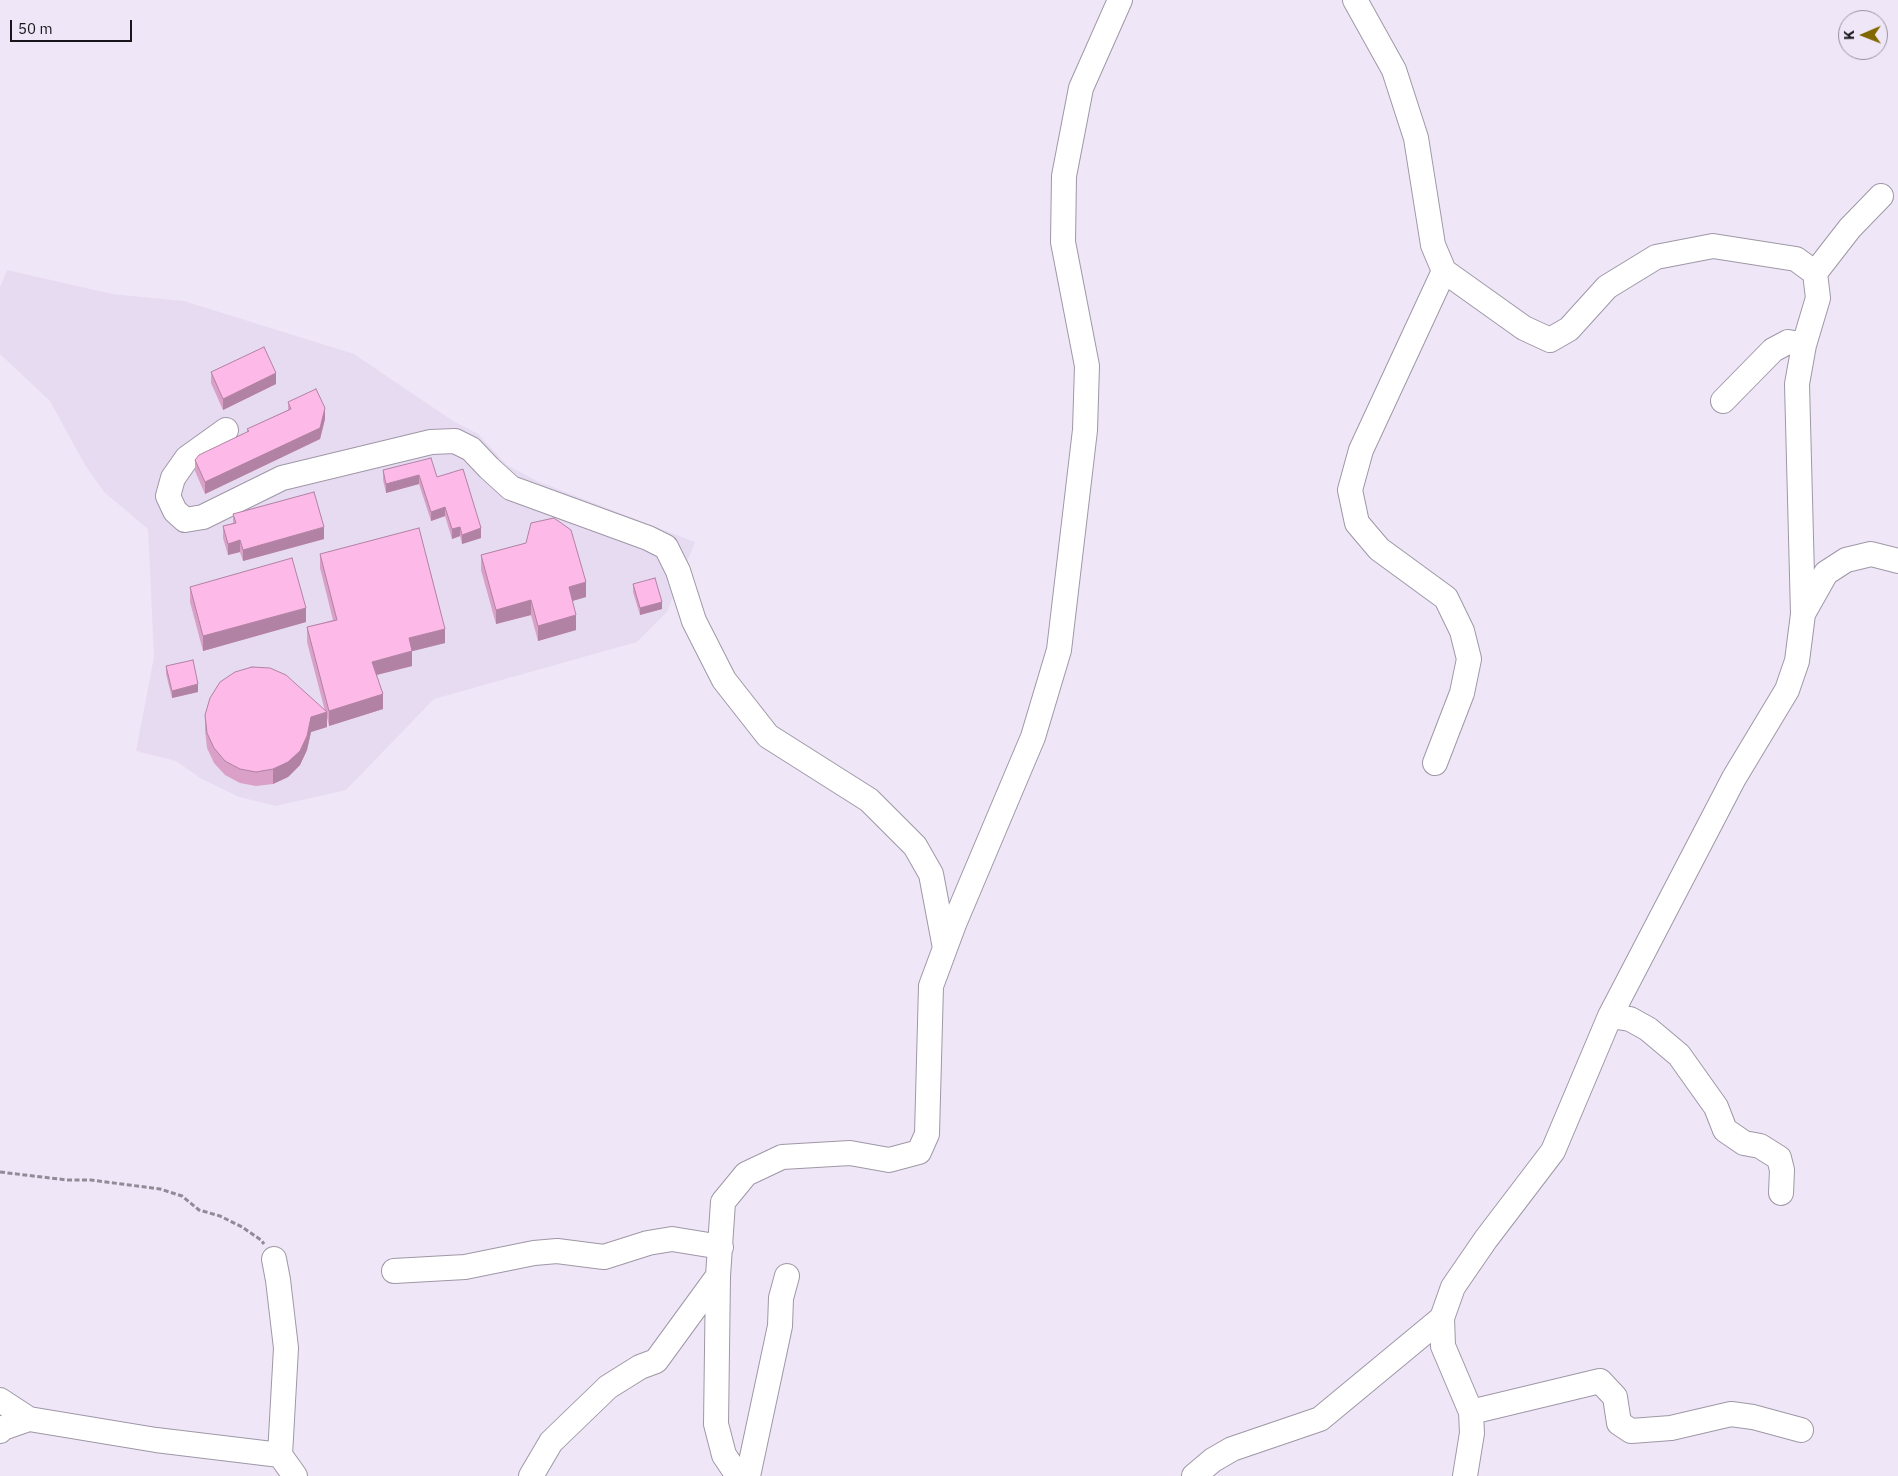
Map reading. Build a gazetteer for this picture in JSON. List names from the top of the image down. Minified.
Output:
{"scale_bar":"50 m","north":"left"}
